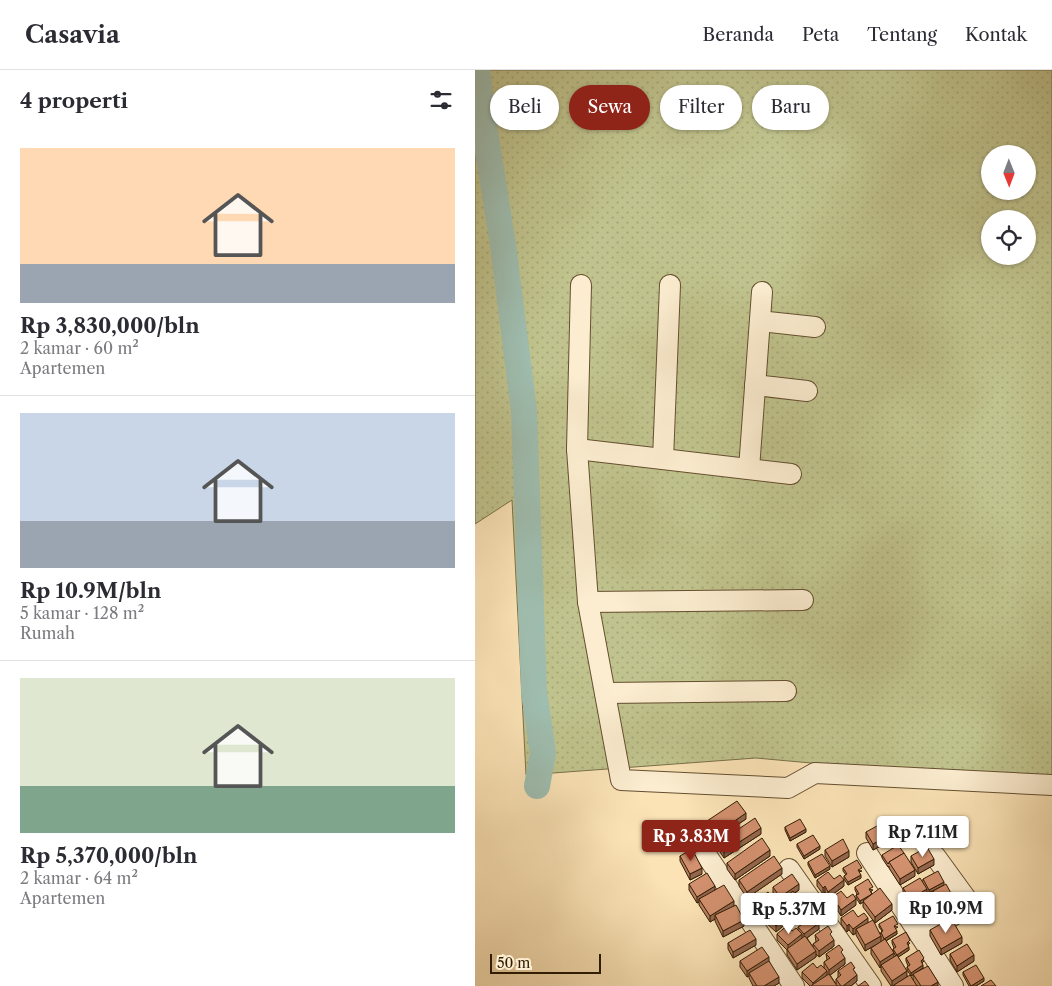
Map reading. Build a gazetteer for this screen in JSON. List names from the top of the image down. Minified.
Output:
{"scale_bar":"50 m","north":"bottom","page":{"header":"Casavia","nav":["Beranda","Peta","Tentang","Kontak"],"heading":"4 properti","chip":["Beli","Sewa","Filter","Baru"],"list":[{"name":"Rp 3,830,000/bln","note":"2 kamar · 60 m² · Apartemen"},{"name":"Rp 10.9M/bln","note":"5 kamar · 128 m² · Rumah"},{"name":"Rp 5,370,000/bln","note":"2 kamar · 64 m² · Apartemen"}],"price":["Rp 7.11M","Rp 3.83M","Rp 10.9M","Rp 5.37M"],"scale":"50 m"}}
